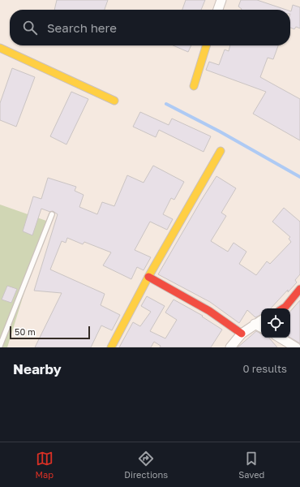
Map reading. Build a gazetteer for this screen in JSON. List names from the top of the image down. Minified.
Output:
{"scale_bar":"50 m","page":{"search":"Search here","scale":"50 m","heading":["Nearby","0 results"],"nav":["Map","Directions","Saved"]}}
